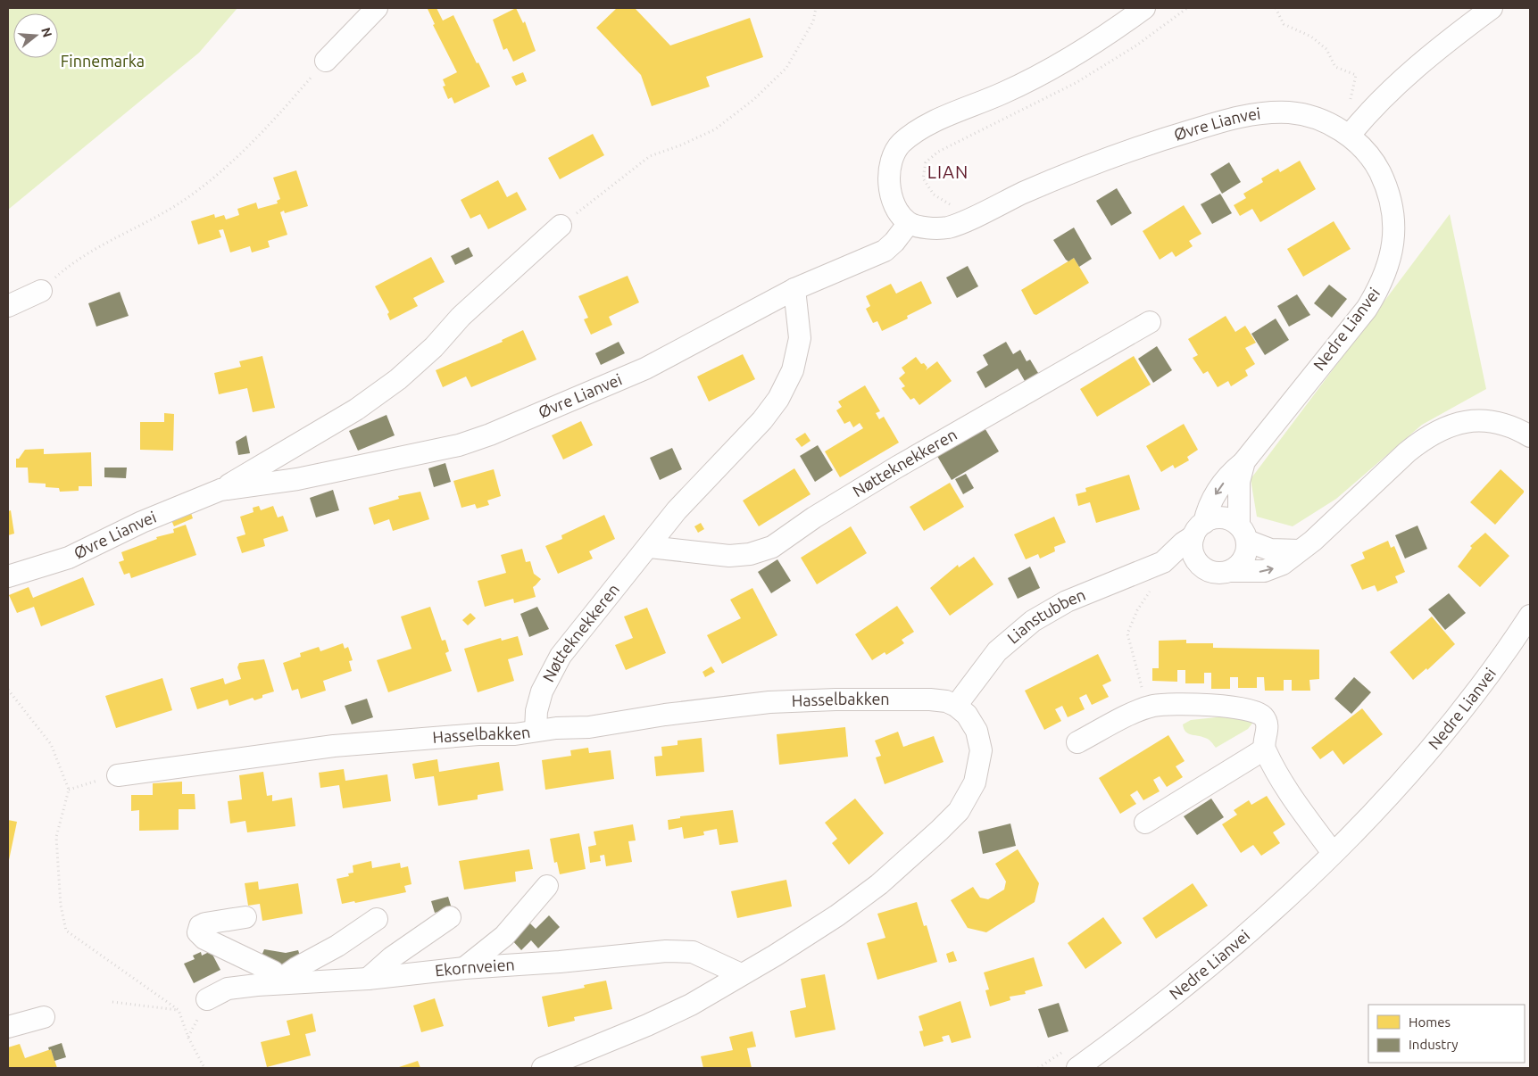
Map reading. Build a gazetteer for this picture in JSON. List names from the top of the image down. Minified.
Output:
{"streets":{"street":["Øvre Lianvei","Nedre Lianvei","Nøtteknekkeren","Lianstubben","Hasselbakken","Ekornveien"]},"crossings":[["Øvre Lianvei","Nedre Lianvei"],["Øvre Lianvei","Nøtteknekkeren"],["Nedre Lianvei","Lianstubben"],["Nøtteknekkeren","Hasselbakken"],["Lianstubben","Hasselbakken"]],"districts":["LIAN"],"parks":["Finnemarka"],"legend":["Homes","Industry"],"north":"right"}
